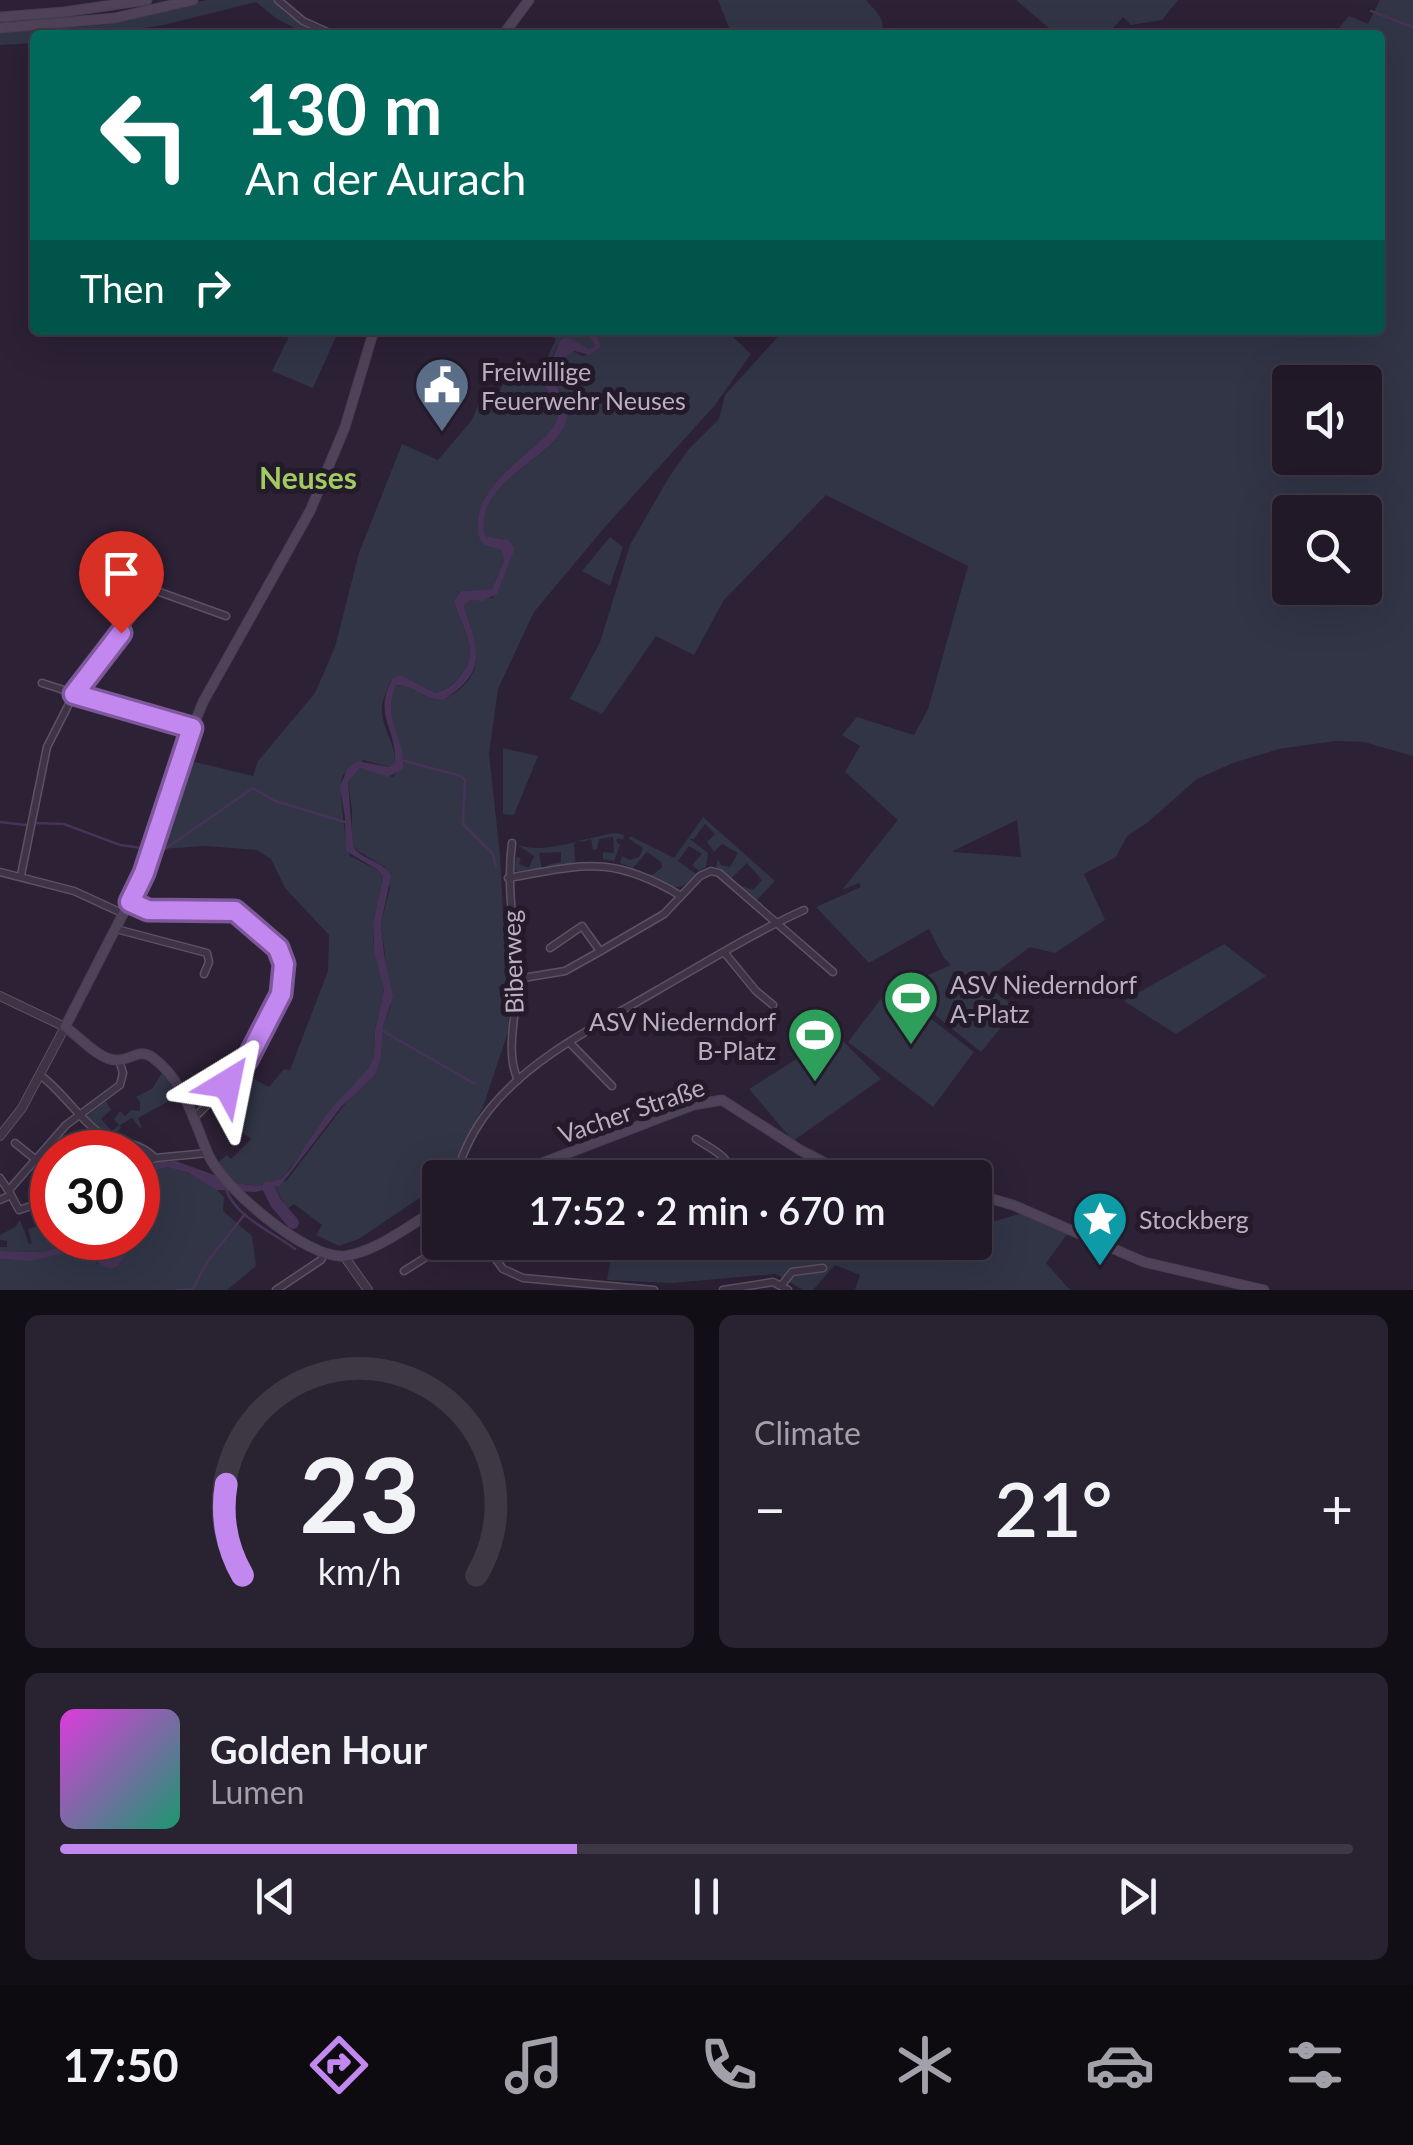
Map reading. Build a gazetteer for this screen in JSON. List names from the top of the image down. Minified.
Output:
{"streets":{"main road":["Vacher Straße"],"street":["Biberweg"]},"districts":["Neuses"],"places":{"public building":["Freiwillige Feuerwehr Neuses"],"sports":["ASV Niederndorf A-Platz","ASV Niederndorf B-Platz"],"place":["Stockberg"]},"page":{"turn":["130 m","An der Aurach"],"then":"Then","limit":"30","trip":"17:52 · 2 min · 670 m","tile":"Climate","heat":["−","21°","+"],"song":["Golden Hour","Lumen"],"tabs":"17:50","gauge":["23","km/h"]}}
